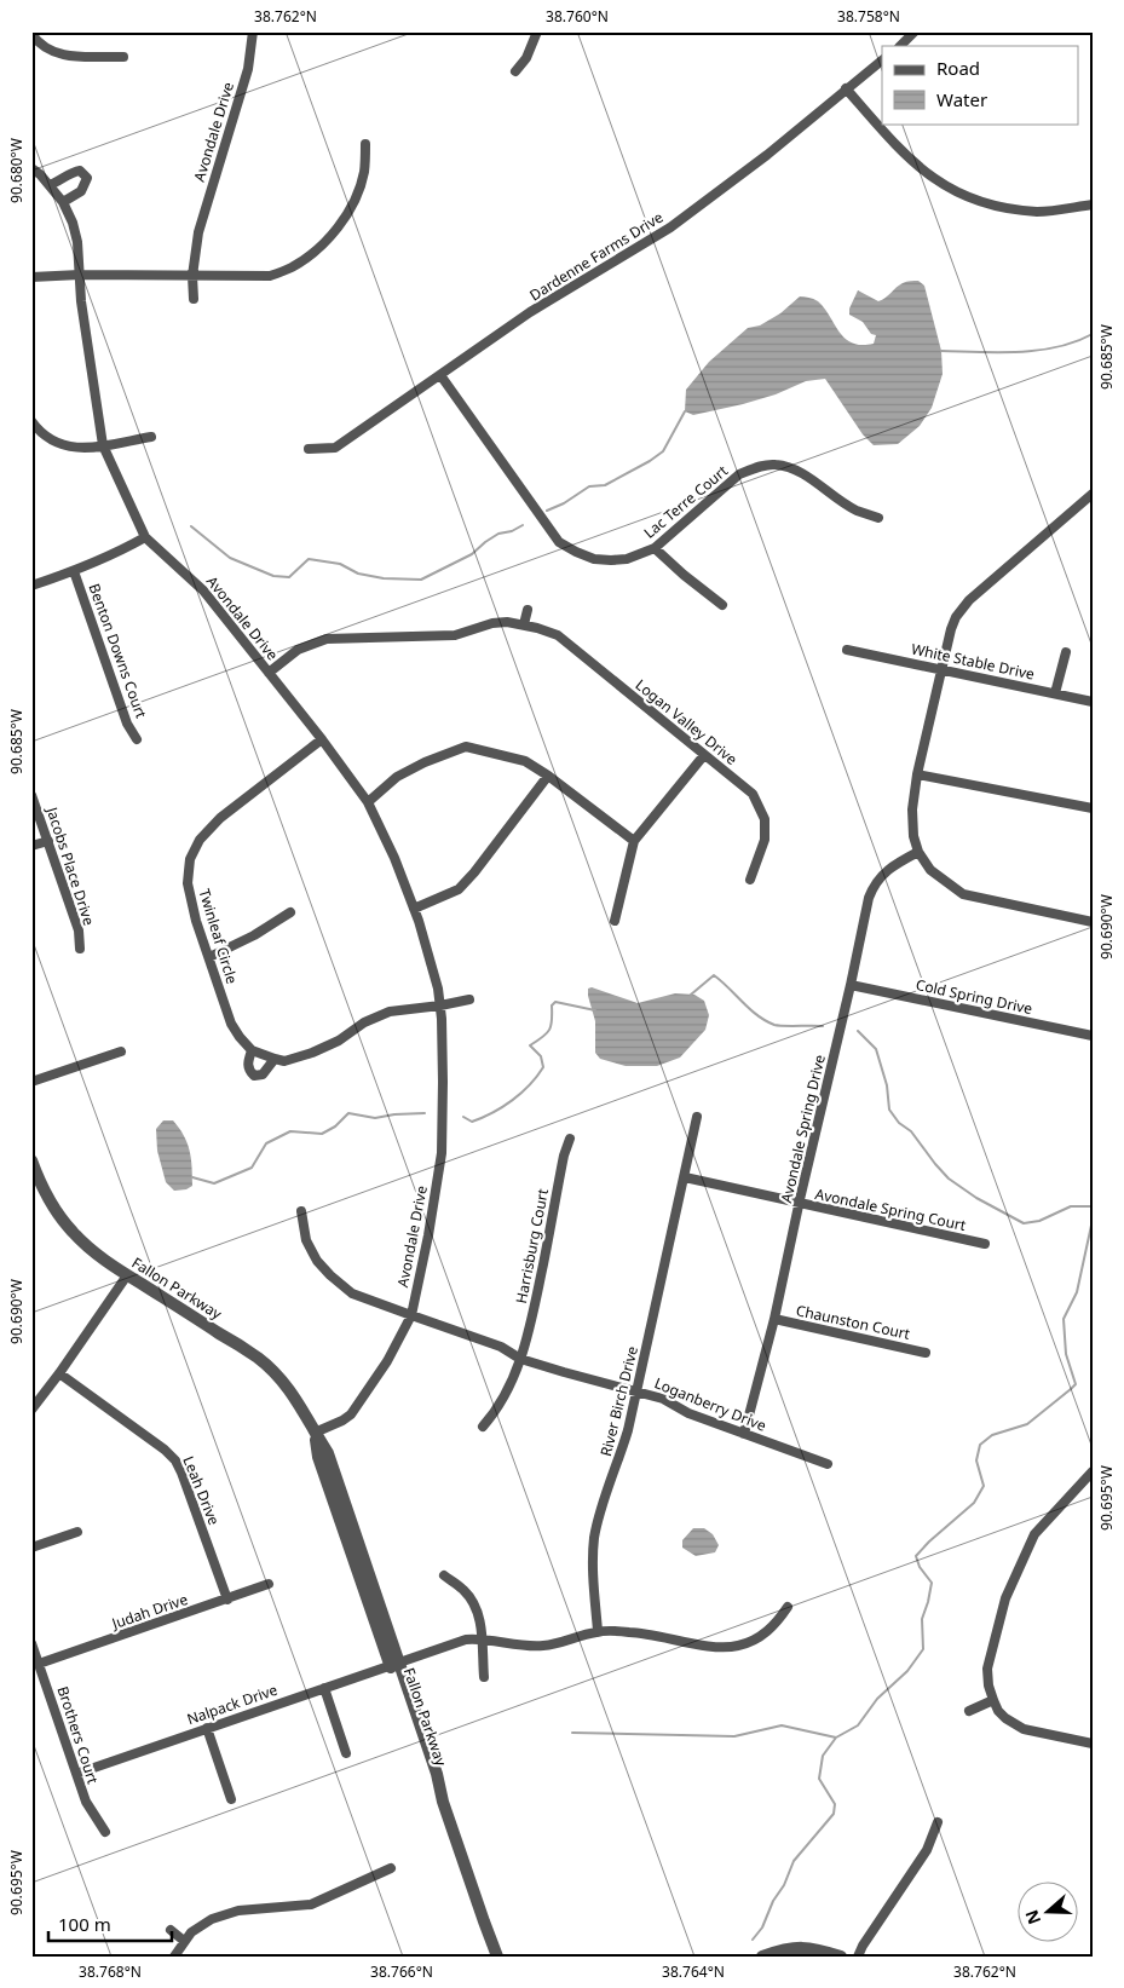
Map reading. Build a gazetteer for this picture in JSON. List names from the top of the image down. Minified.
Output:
{"streets":{"street":["Avondale Drive","Dardenne Farms Drive","Lac Terre Court","Benton Downs Court","White Stable Drive","Logan Valley Drive","Jacobs Place Drive","Twinleaf Circle","Cold Spring Drive","Avondale Spring Drive","Avondale Spring Court","Harrisburg Court","Fallon Parkway","Chaunston Court","River Birch Drive","Loganberry Drive","Leah Drive","Judah Drive","Nalpack Drive","Brothers Court"]},"crossings":[["Avondale Drive","Logan Valley Drive"],["Avondale Drive","Twinleaf Circle"],["Avondale Drive","Fallon Parkway"],["Avondale Drive","Loganberry Drive"],["Dardenne Farms Drive","Lac Terre Court"],["Cold Spring Drive","Avondale Spring Drive"],["Avondale Spring Drive","Avondale Spring Court"],["Avondale Spring Drive","Chaunston Court"],["Avondale Spring Drive","Loganberry Drive"],["Avondale Spring Court","River Birch Drive"],["Harrisburg Court","Loganberry Drive"],["Fallon Parkway","Nalpack Drive"],["River Birch Drive","Loganberry Drive"],["River Birch Drive","Nalpack Drive"],["Leah Drive","Judah Drive"],["Judah Drive","Brothers Court"],["Nalpack Drive","Brothers Court"]],"legend":["Road","Water"],"scale_bar":"100 m","north":"left","coordinates":["38.762°N","38.760°N","38.758°N","90.680°W","90.685°W","90.690°W","90.695°W","38.768°N","38.766°N","38.764°N"]}
